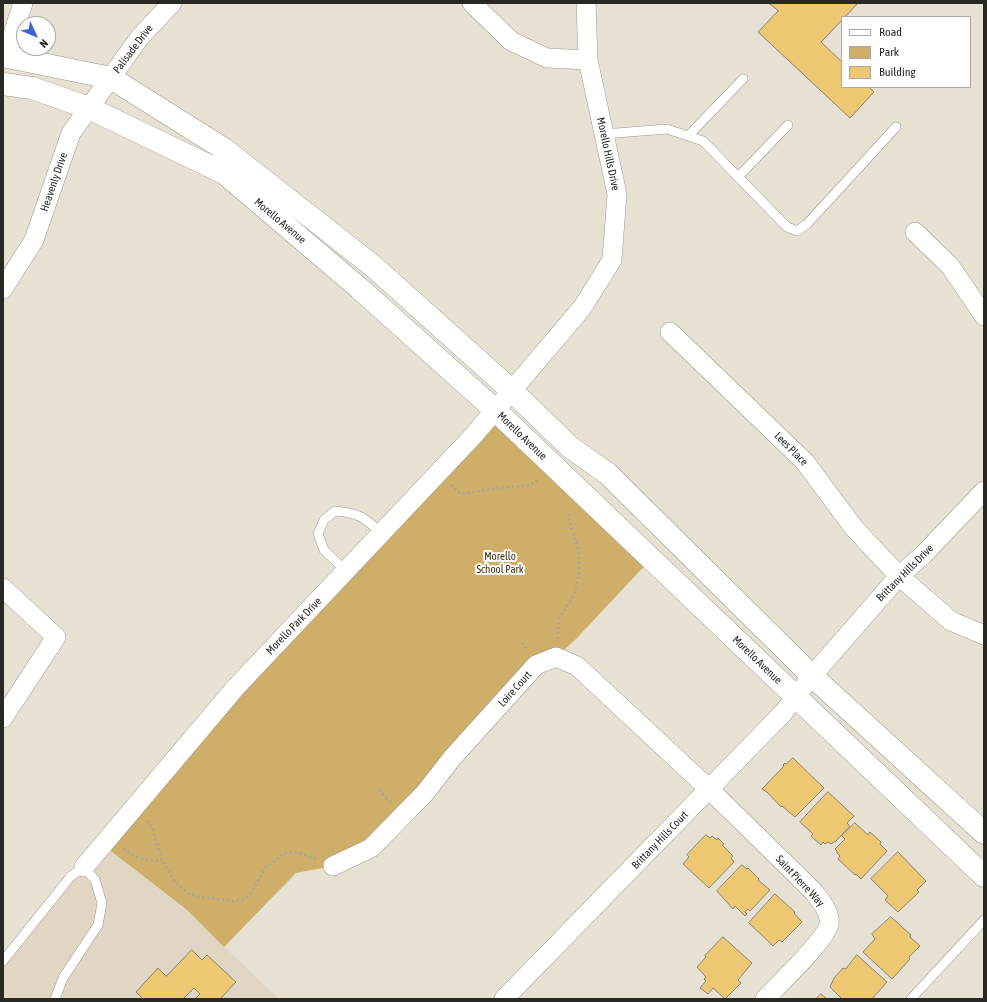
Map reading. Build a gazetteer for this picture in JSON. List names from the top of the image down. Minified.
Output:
{"streets":{"street":["Palisade Drive","Morello Hills Drive","Heavenly Drive","Morello Avenue","Lees Place","Brittany Hills Drive","Morello Park Drive","Loire Court","Brittany Hills Court","Saint Pierre Way"]},"crossings":[["Palisade Drive","Heavenly Drive"],["Palisade Drive","Morello Avenue"],["Morello Hills Drive","Morello Avenue"],["Morello Hills Drive","Morello Park Drive"],["Heavenly Drive","Morello Avenue"],["Morello Avenue","Brittany Hills Drive"],["Morello Avenue","Morello Park Drive"],["Morello Avenue","Brittany Hills Court"],["Lees Place","Brittany Hills Drive"],["Brittany Hills Drive","Brittany Hills Court"],["Brittany Hills Court","Saint Pierre Way"]],"parks":["Morello School Park"],"legend":["Road","Park","Building"],"north":"bottom right"}
